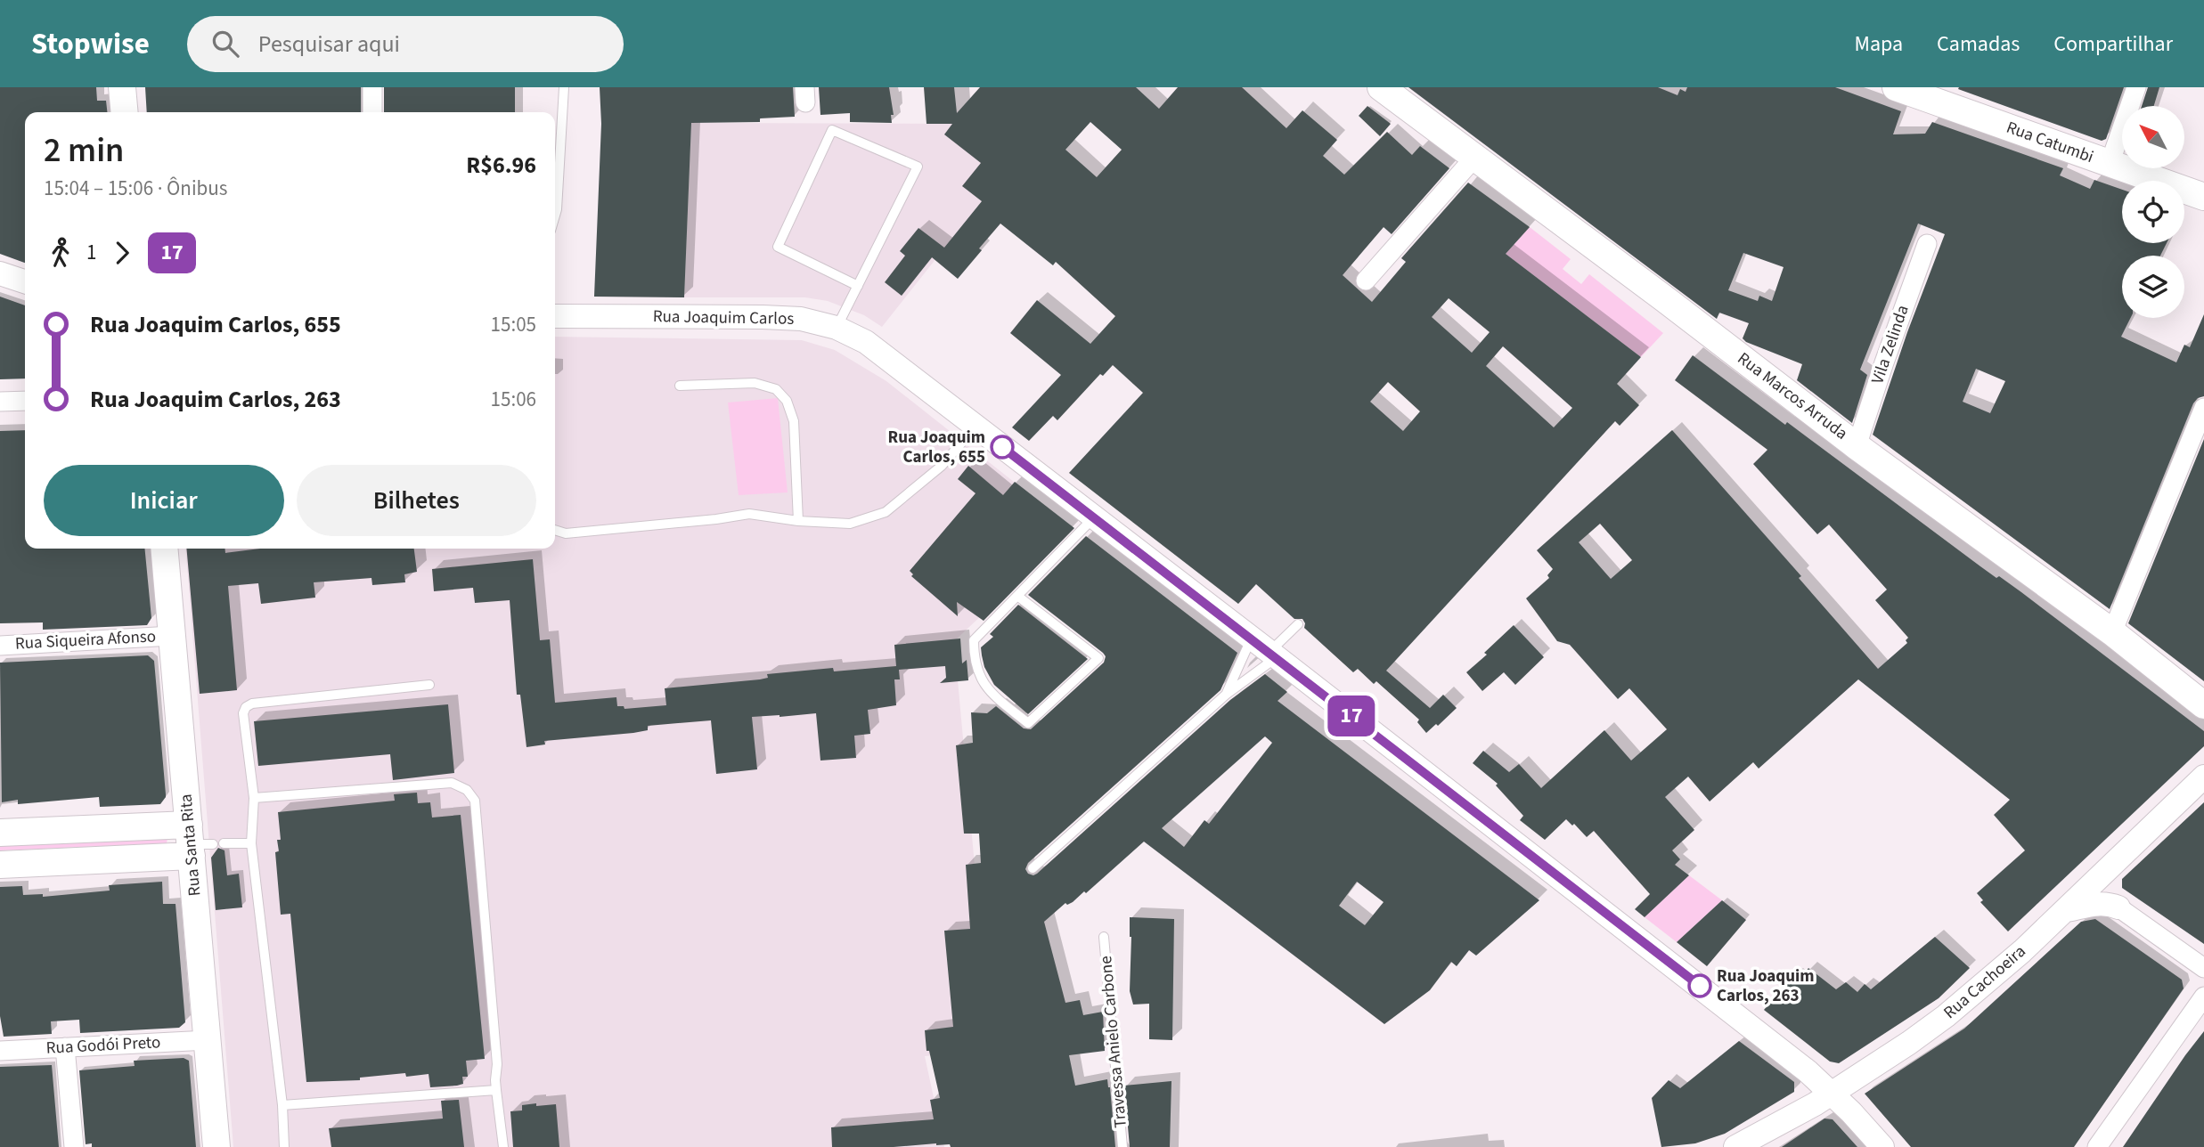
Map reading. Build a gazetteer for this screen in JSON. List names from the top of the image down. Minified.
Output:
{"streets":{"main road":["Rua Catumbi","Rua Marcos Arruda","Rua Santa Rita"],"street":["Rua Joaquim Carlos","Vila Zelinda","Rua Siqueira Afonso","Rua Cachoeira","Rua Godói Preto"],"lane":["Travessa Anielo Carbone"]},"crossings":[["Rua Joaquim Carlos","Rua Cachoeira"],["Vila Zelinda","Rua Marcos Arruda"],["Rua Siqueira Afonso","Rua Santa Rita"],["Rua Santa Rita","Rua Godói Preto"]],"places":["Rua Joaquim Carlos, 655","Rua Joaquim Carlos, 263"],"lines":["bus line 17"],"north":"top left","page":{"header":"Stopwise","search":"Pesquisar aqui","nav":["Mapa","Camadas","Compartilhar"],"on_map":"17","heading":["2 min","15:04 – 15:06 · Ônibus","R$6.96"],"legs":["1","17"],"list":[{"name":"Rua Joaquim Carlos, 655","value":"15:05"},{"name":"Rua Joaquim Carlos, 263","value":"15:06"}],"buttons":["Iniciar","Bilhetes"]}}
